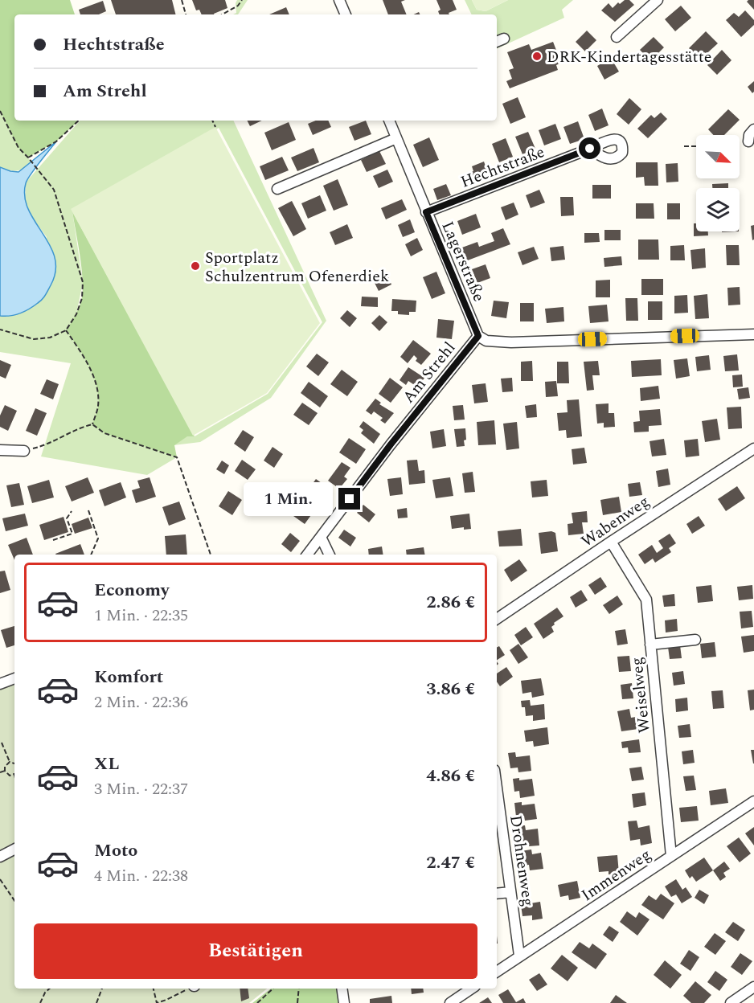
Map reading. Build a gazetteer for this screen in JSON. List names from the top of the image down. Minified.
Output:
{"streets":{"street":["Hechtstraße","Lagerstraße","Am Strehl","Wabenweg","Weiselweg","Drohnenweg","Immenweg"]},"crossings":[["Hechtstraße","Lagerstraße"],["Lagerstraße","Am Strehl"],["Wabenweg","Weiselweg"],["Weiselweg","Immenweg"],["Drohnenweg","Immenweg"]],"places":["DRK-Kindertagesstätte","Sportplatz Schulzentrum Ofenerdiek"],"north":"bottom right","page":{"banner":["Hechtstraße","Am Strehl"],"bubble":"1 Min.","list":[{"name":"Economy","note":"1 Min. · 22:35","value":"2.86 €"},{"name":"Komfort","note":"2 Min. · 22:36","value":"3.86 €"},{"name":"XL","note":"3 Min. · 22:37","value":"4.86 €"},{"name":"Moto","note":"4 Min. · 22:38","value":"2.47 €"}],"buttons":"Bestätigen"}}
